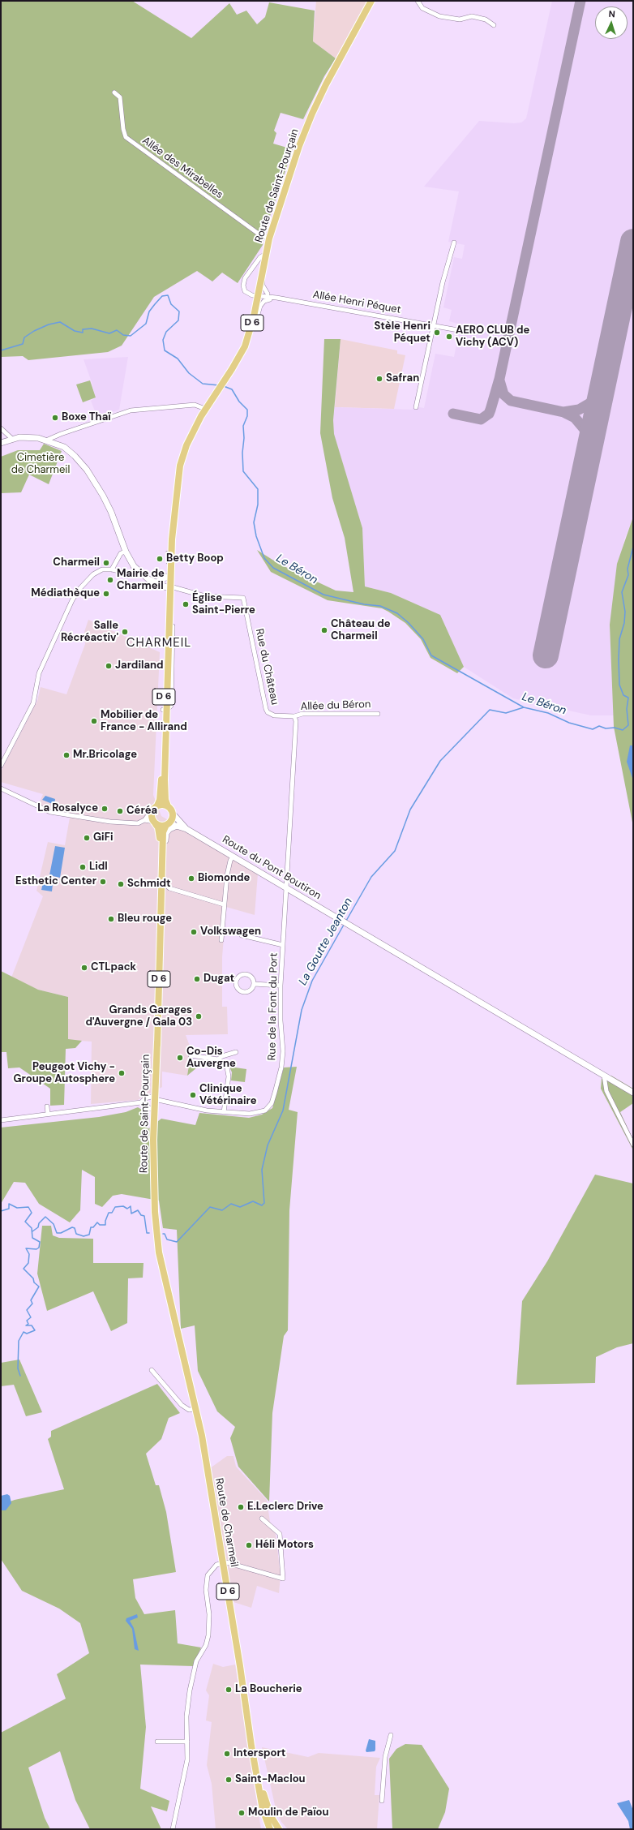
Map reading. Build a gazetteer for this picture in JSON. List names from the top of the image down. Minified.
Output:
{"streets":{"main road":["Route de Saint-Pourçain","D 6","Route du Pont Boutiron","Route de Charmeil"],"street":["Allée des Mirabelles","Allée Henri Péquet","Rue du Château","Allée du Béron","Rue de la Font du Port"]},"crossings":[["Allée des Mirabelles","Route de Saint-Pourçain"],["Route de Saint-Pourçain","Allée Henri Péquet"],["Route de Saint-Pourçain","Rue du Château"],["Route de Saint-Pourçain","Route du Pont Boutiron"],["Route de Saint-Pourçain","Rue de la Font du Port"],["Route de Saint-Pourçain","Route de Charmeil"],["Rue du Château","Allée du Béron"],["Route du Pont Boutiron","Rue de la Font du Port"]],"districts":["CHARMEIL"],"water":["Le Béron","La Goutte Jeanton"],"parks":["Cimetière de Charmeil"],"places":["Stèle Henri Péquet","AERO CLUB de Vichy (ACV)","Safran","Boxe Thaï","Betty Boop","Charmeil","Mairie de Charmeil","Médiathèque","Église Saint-Pierre","Château de Charmeil","Salle Récréactiv'","Jardiland","Mobilier de France - Allirand","Mr.Bricolage","La Rosalyce","Céréa","GiFi","Lidl","Biomonde","Esthetic Center","Schmidt","Bleu rouge","Volkswagen","CTLpack","Dugat","Grands Garages d'Auvergne / Gala 03","Co-Dis Auvergne","Peugeot Vichy - Groupe Autosphere","Clinique Vétérinaire","E.Leclerc Drive","Héli Motors","La Boucherie","Intersport","Saint-Maclou","Moulin de Païou"],"north":"top"}
